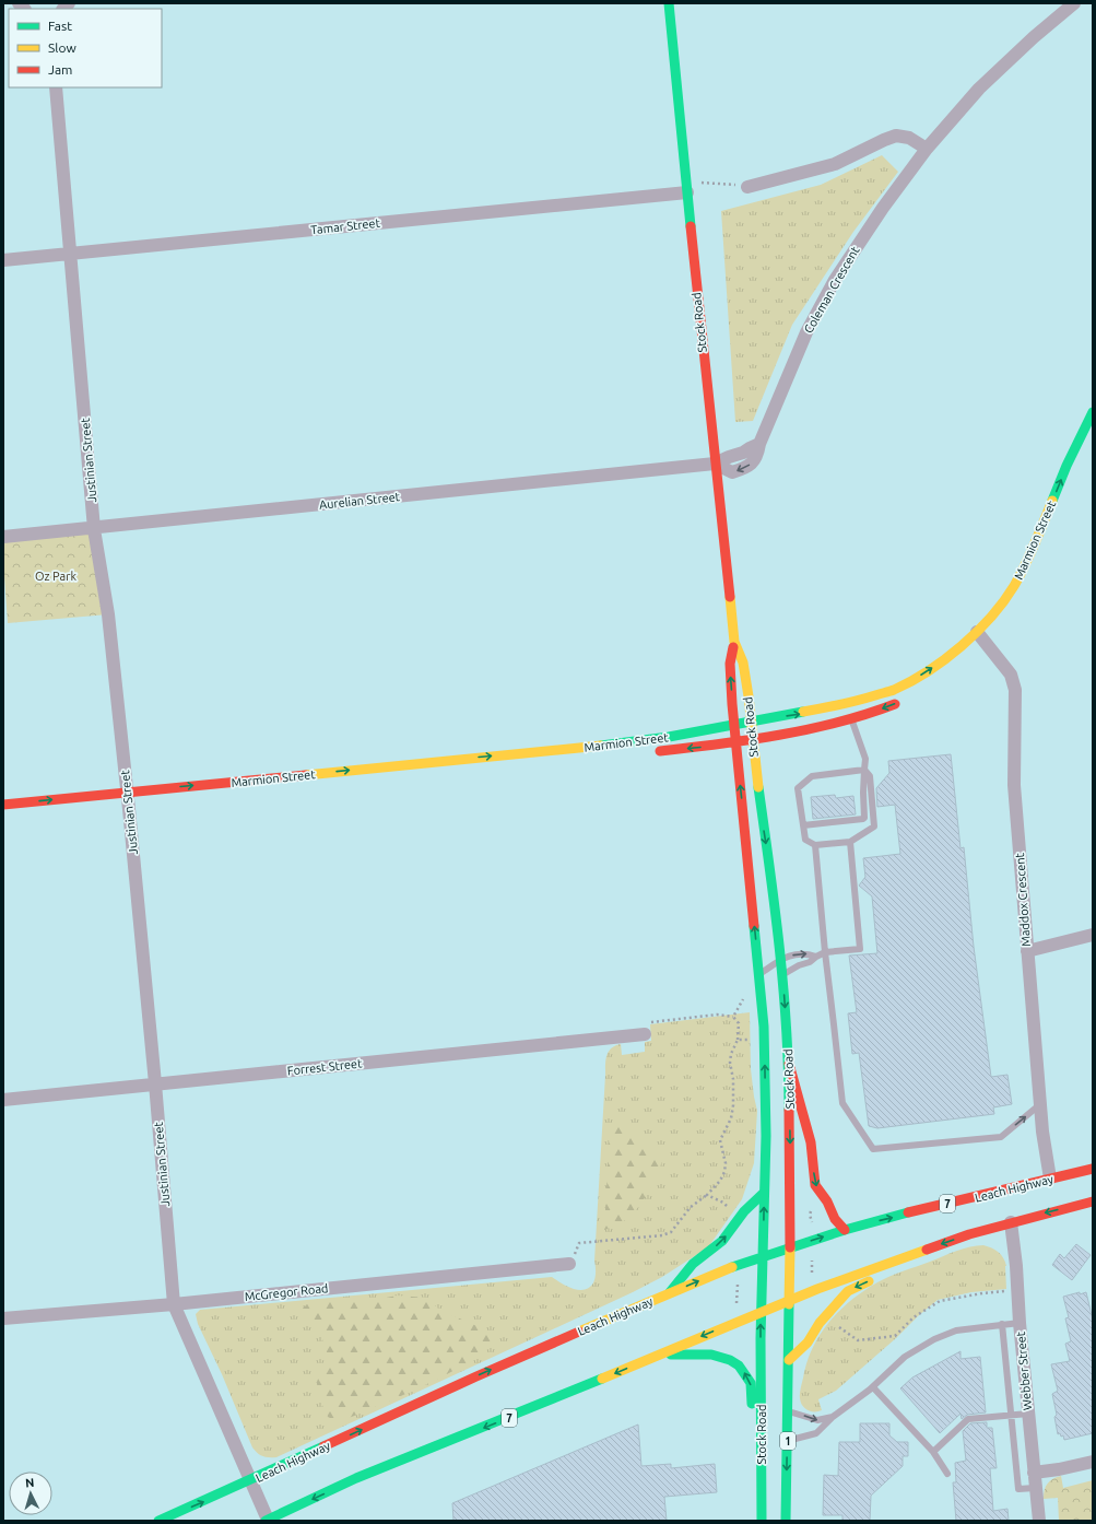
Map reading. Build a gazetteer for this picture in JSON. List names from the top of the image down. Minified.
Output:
{"streets":{"main road":["Stock Road","Marmion Street","Leach Highway","7","1"],"street":["Tamar Street","Coleman Crescent","Justinian Street","Aurelian Street","Maddox Crescent","Forrest Street","McGregor Road","Webber Street"]},"crossings":[["Tamar Street","Stock Road"],["Tamar Street","Justinian Street"],["Coleman Crescent","Stock Road"],["Coleman Crescent","Aurelian Street"],["Stock Road","Aurelian Street"],["Stock Road","Marmion Street"],["Stock Road","Leach Highway"],["Stock Road","7"],["Justinian Street","Aurelian Street"],["Justinian Street","Marmion Street"],["Justinian Street","Forrest Street"],["Justinian Street","Leach Highway"],["Justinian Street","7"],["Justinian Street","McGregor Road"],["Marmion Street","Maddox Crescent"],["Maddox Crescent","Leach Highway"],["7","Webber Street"]],"parks":["Oz Park"],"legend":["Fast","Slow","Jam"],"north":"top"}
